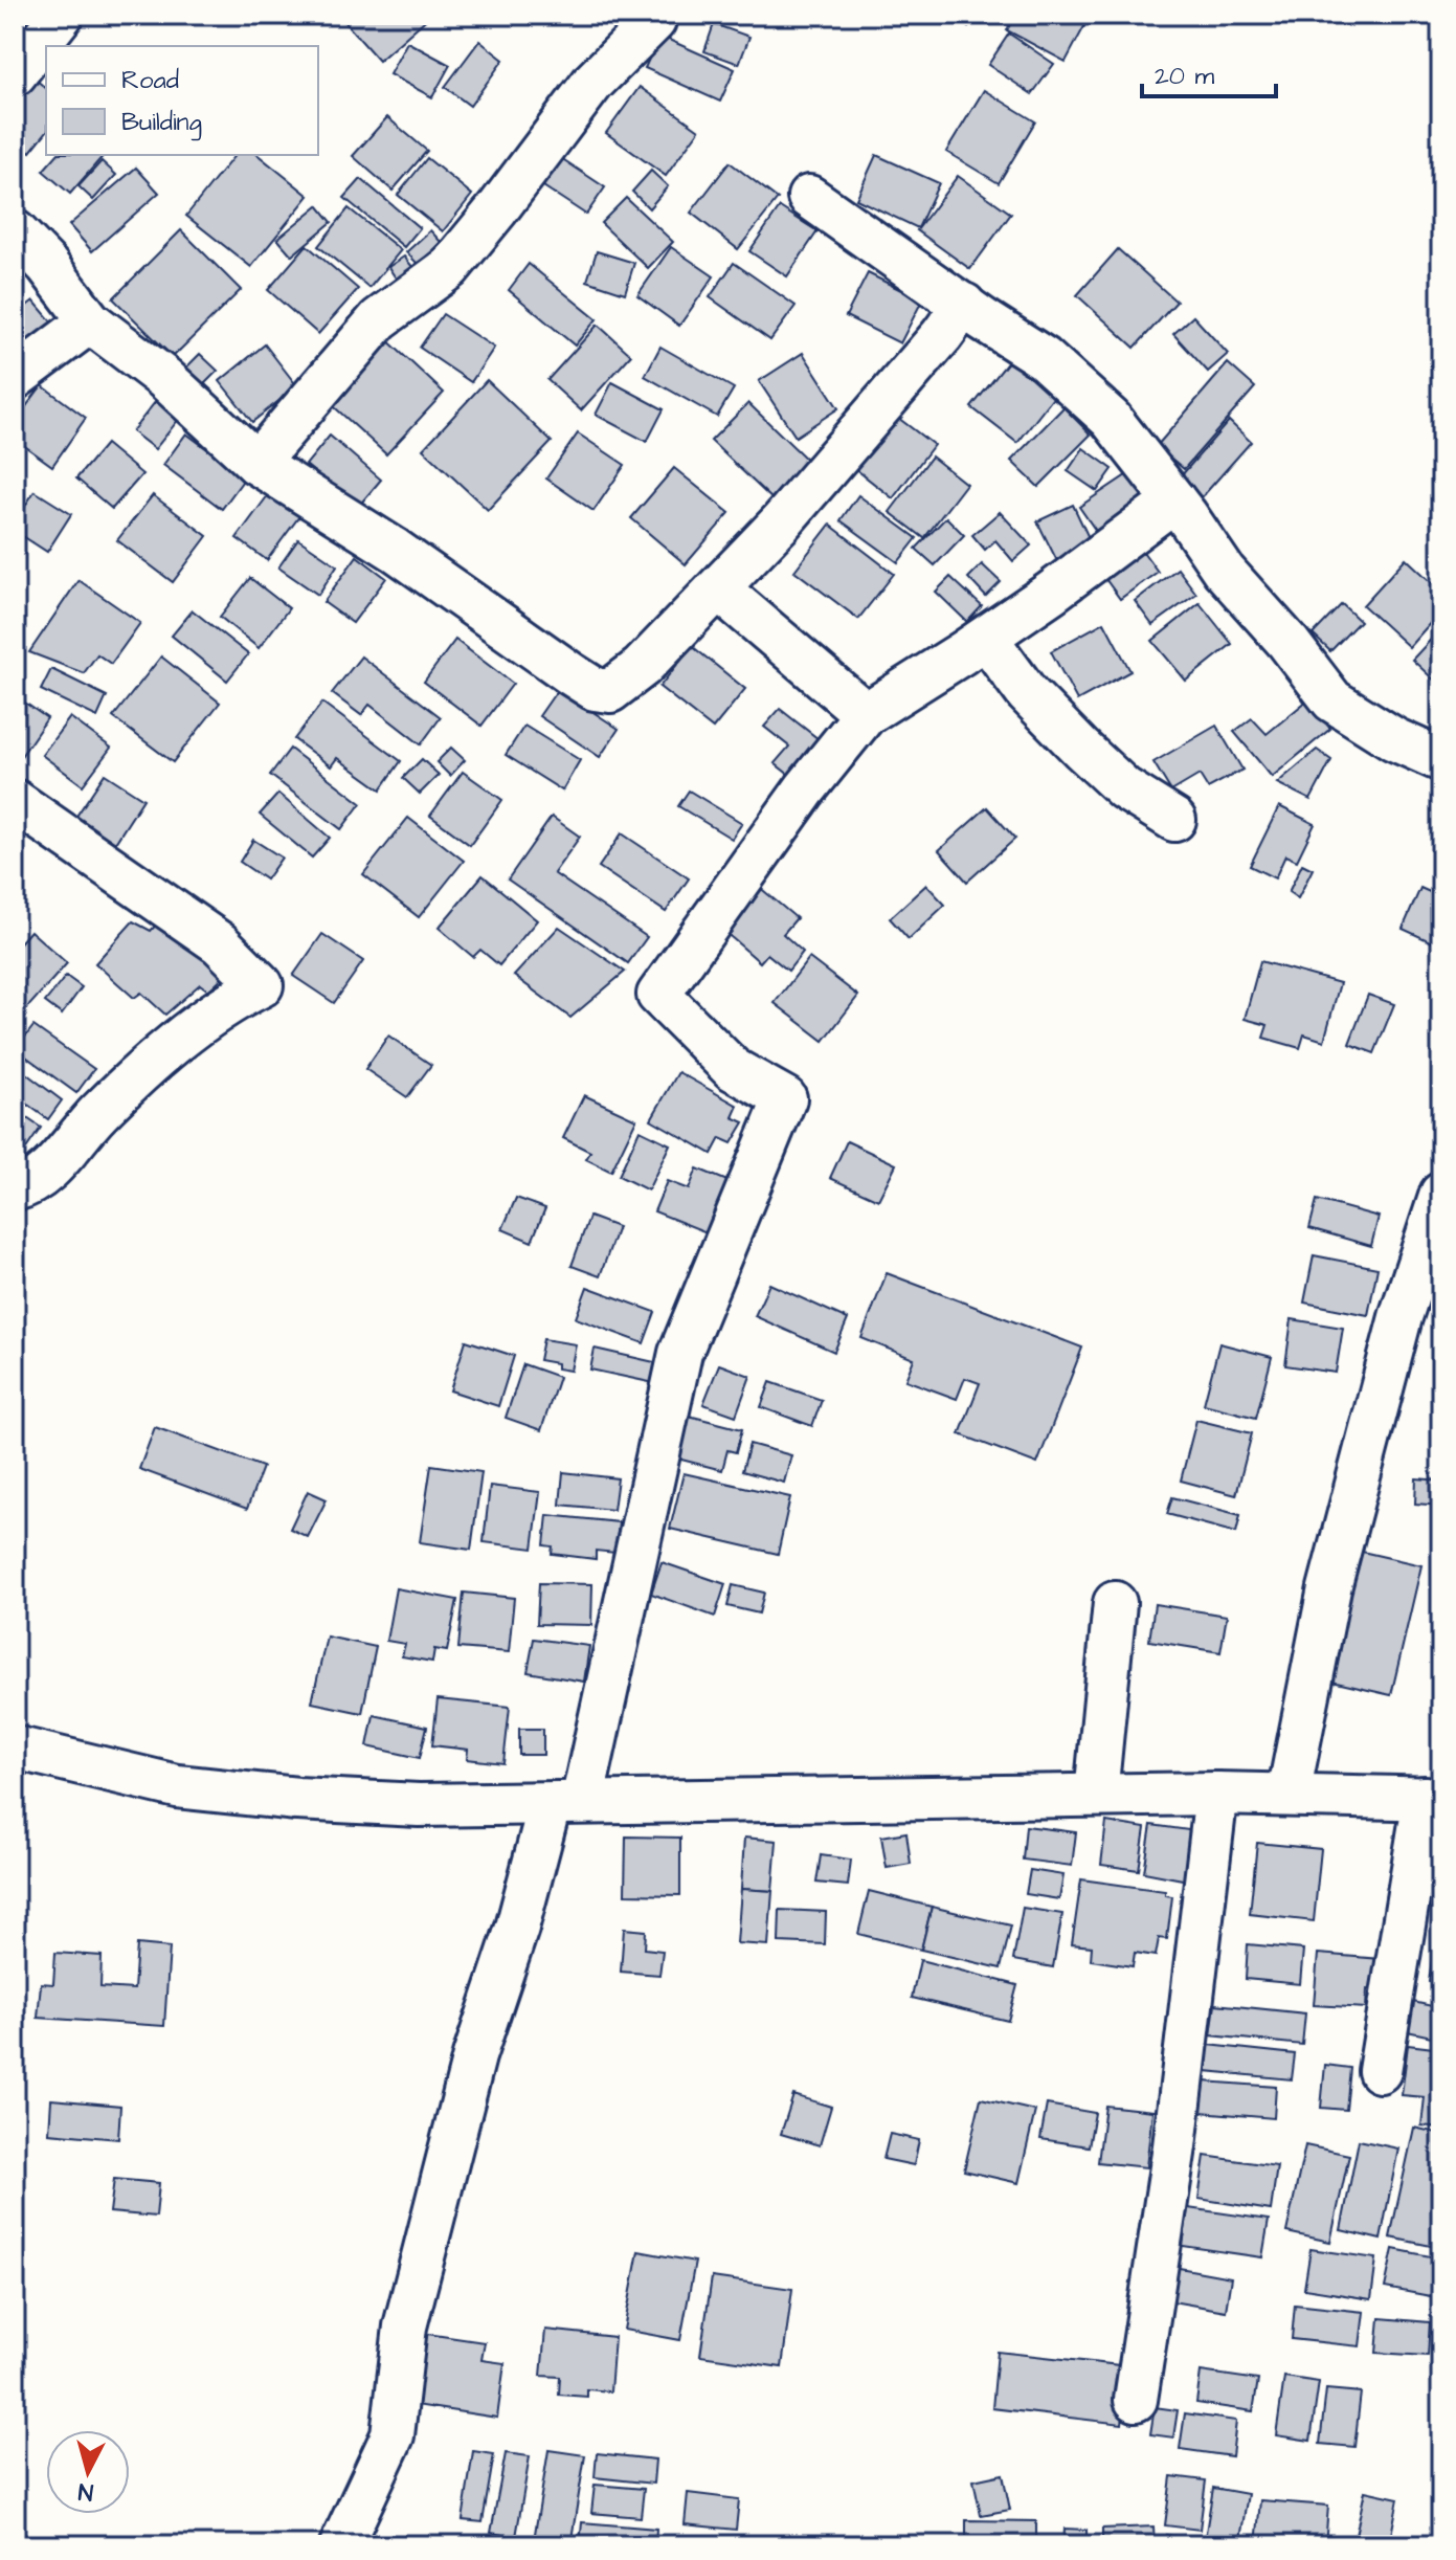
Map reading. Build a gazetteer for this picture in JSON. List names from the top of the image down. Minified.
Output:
{"legend":["Road","Building"],"scale_bar":"20 m","north":"bottom"}
